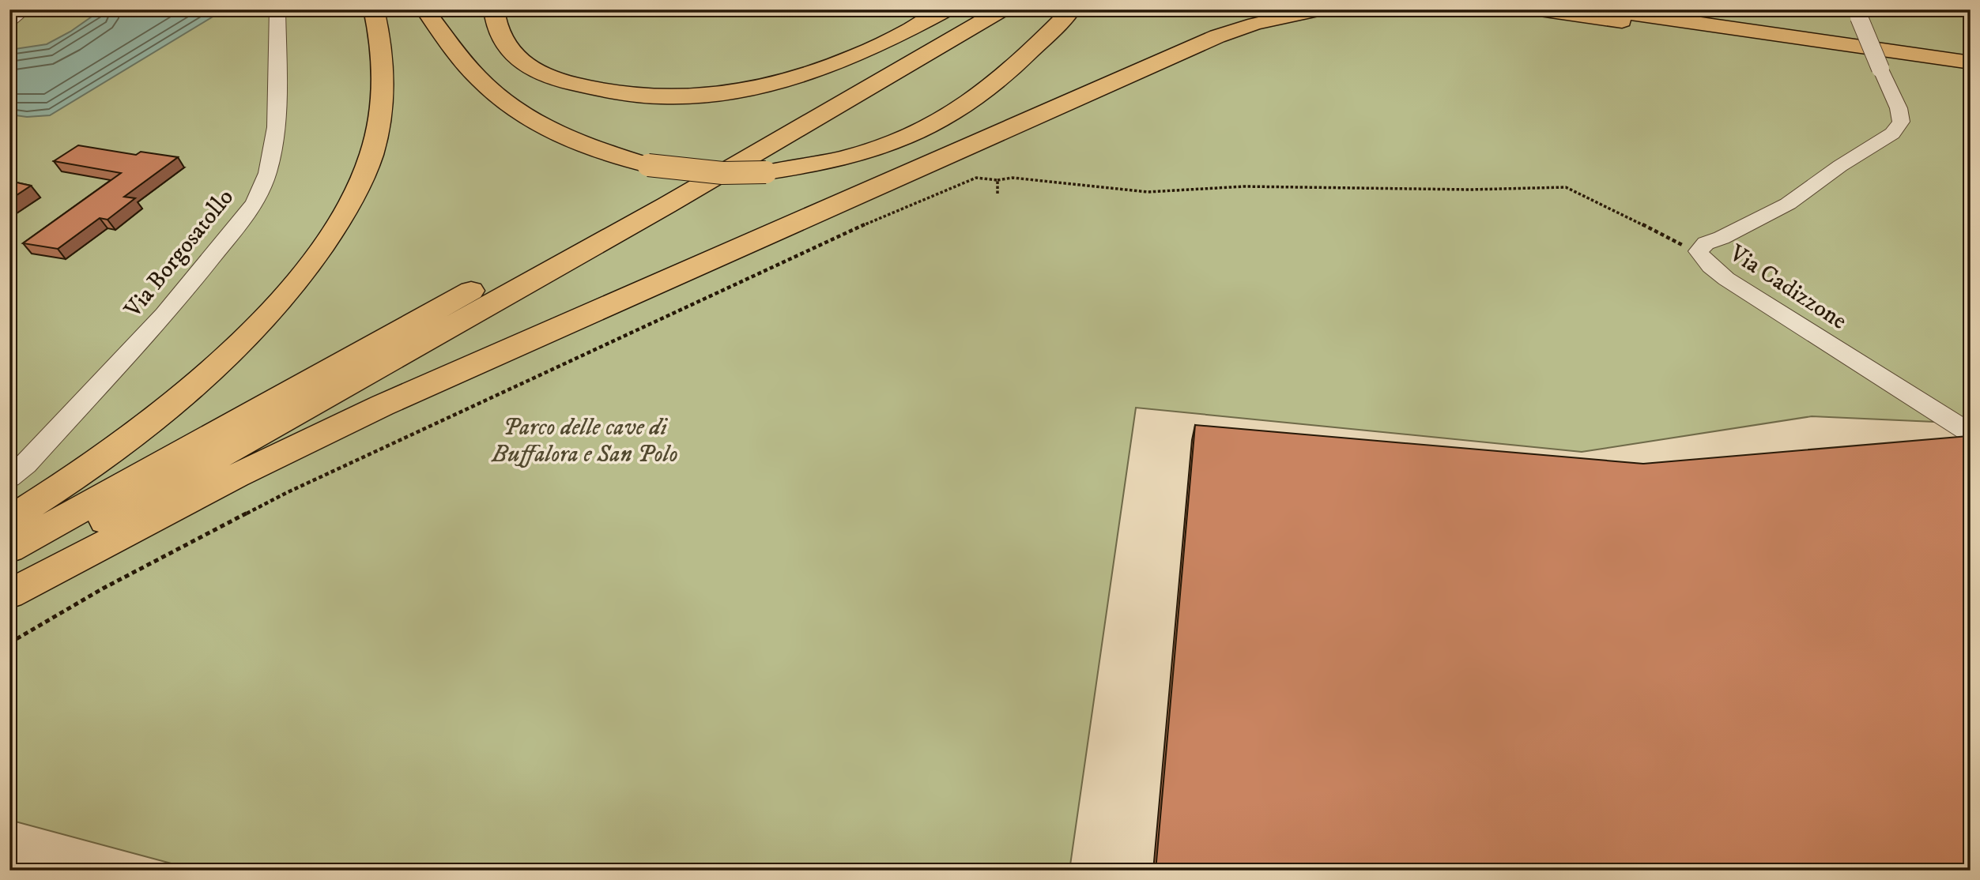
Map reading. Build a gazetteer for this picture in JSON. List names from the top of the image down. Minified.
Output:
{"streets":{"street":["Via Borgosatollo","Via Cadizzone"]},"parks":["Parco delle cave di Buffalora e San Polo"]}
